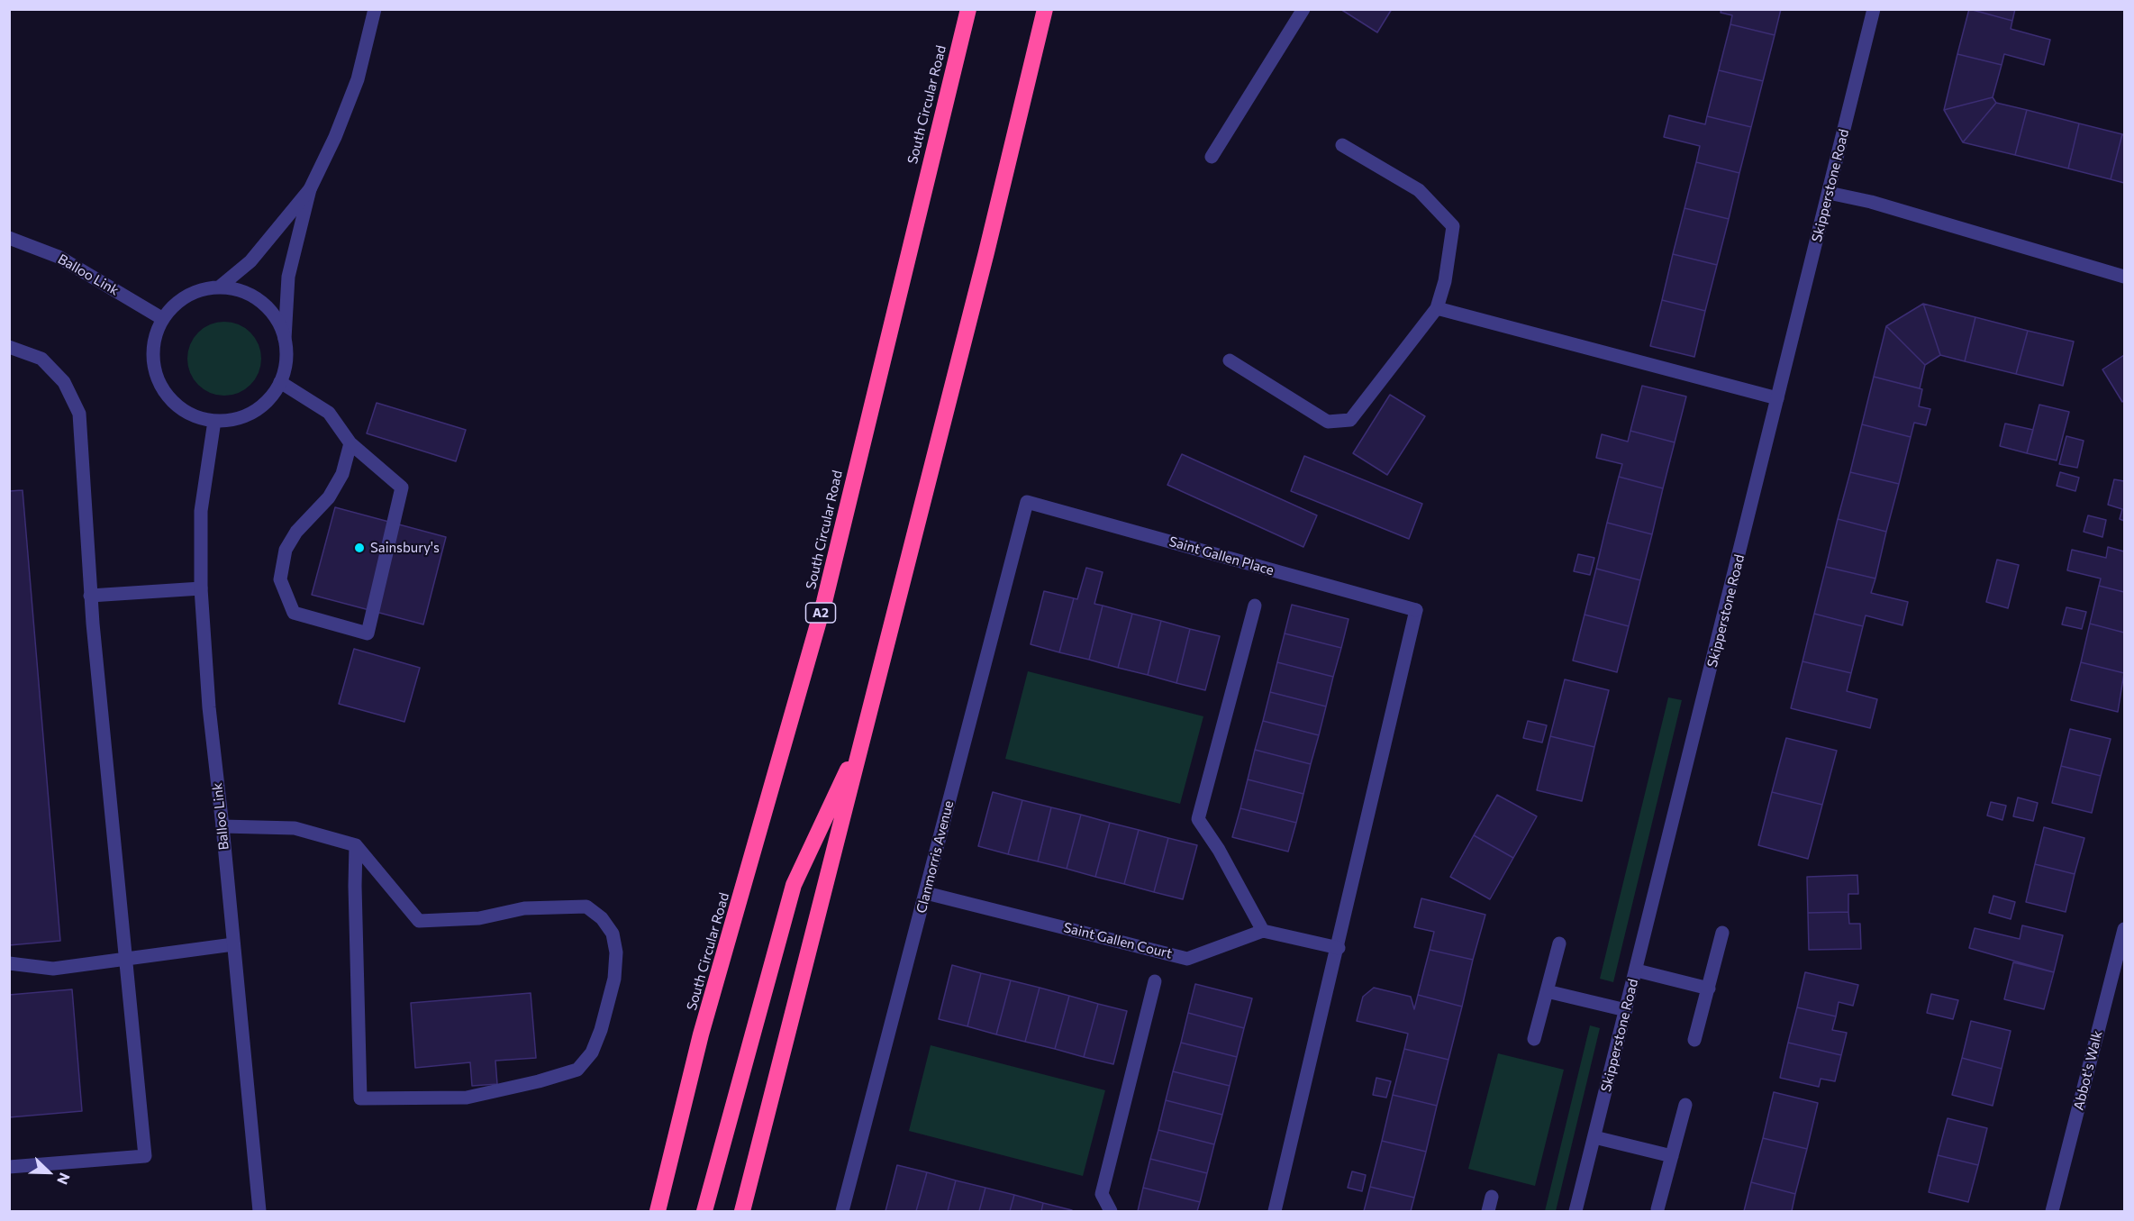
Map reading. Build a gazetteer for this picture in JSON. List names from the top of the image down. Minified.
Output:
{"streets":{"highway":["South Circular Road","A2"],"street":["Skipperstone Road","Balloo Link","Saint Gallen Place","Clanmorris Avenue","Saint Gallen Court","Abbot's Walk"]},"crossings":[["Saint Gallen Place","Clanmorris Avenue"],["Clanmorris Avenue","Saint Gallen Court"]],"places":["Sainsbury's"],"north":"bottom right"}
